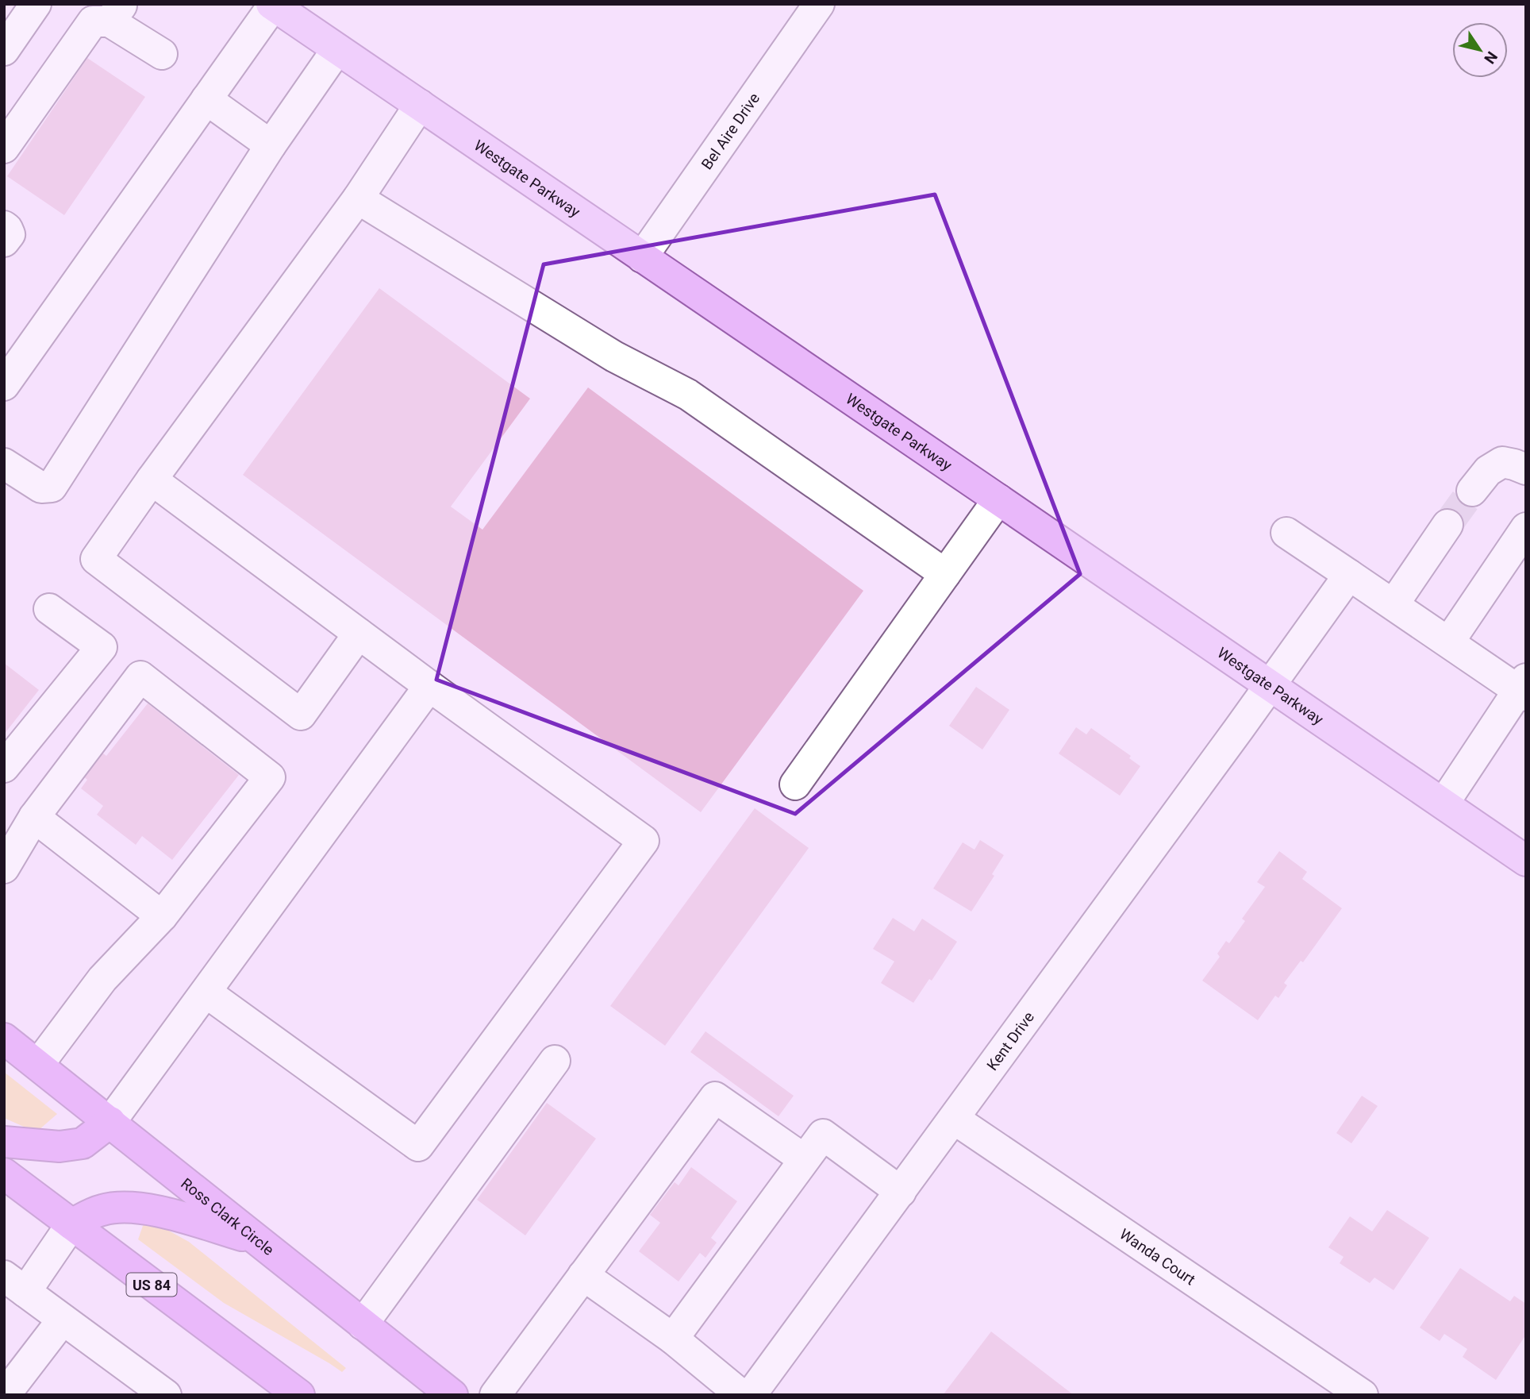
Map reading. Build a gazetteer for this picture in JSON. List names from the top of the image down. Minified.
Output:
{"streets":{"highway":["Ross Clark Circle","US 84"],"main road":["Westgate Parkway"],"street":["Bel Aire Drive","Kent Drive","Wanda Court"]},"crossings":[["Bel Aire Drive","Westgate Parkway"],["Westgate Parkway","Kent Drive"],["Kent Drive","Wanda Court"]],"north":"bottom right"}
